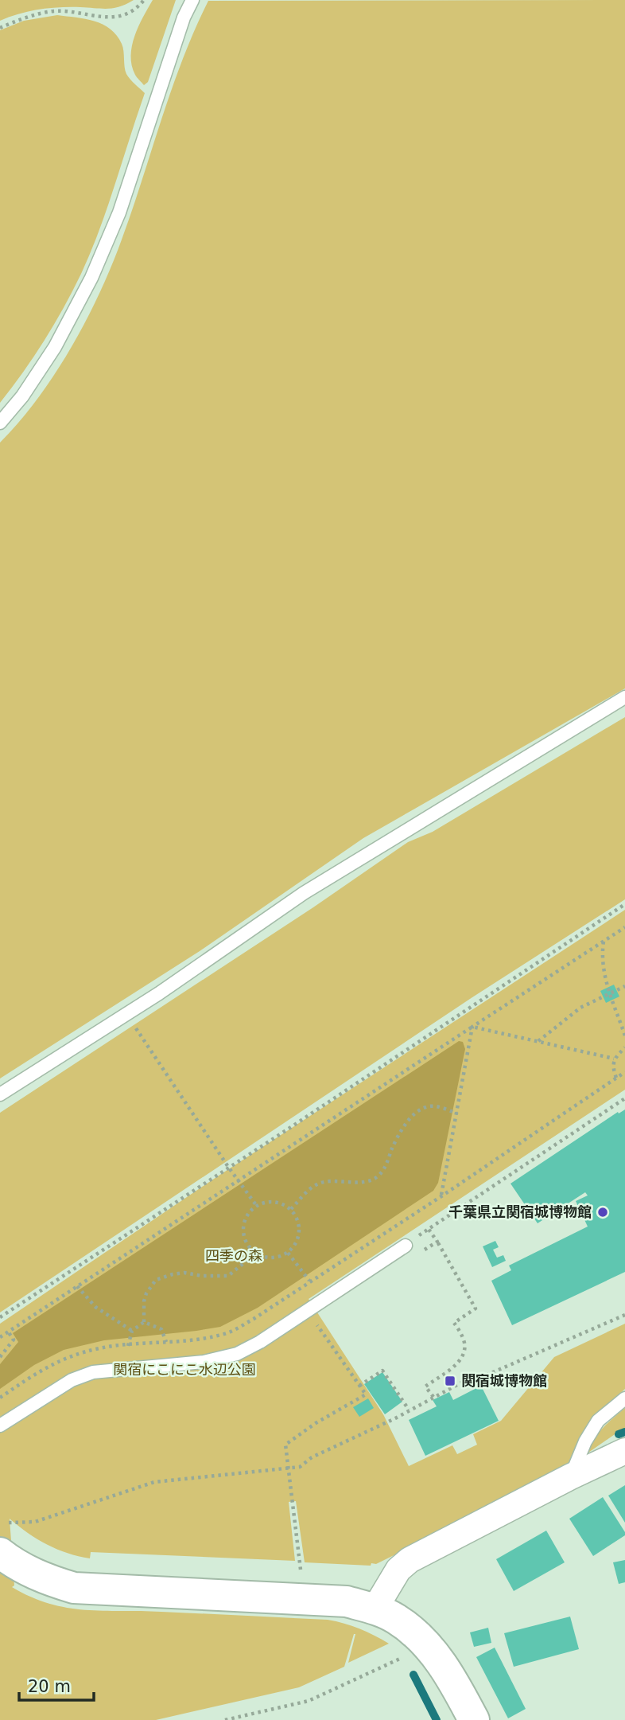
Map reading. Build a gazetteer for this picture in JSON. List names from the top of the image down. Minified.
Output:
{"parks":["四季の森","関宿にこにこ水辺公園"],"places":{"other":["千葉県立関宿城博物館"],"transit":["関宿城博物館"]},"scale_bar":"20 m"}
